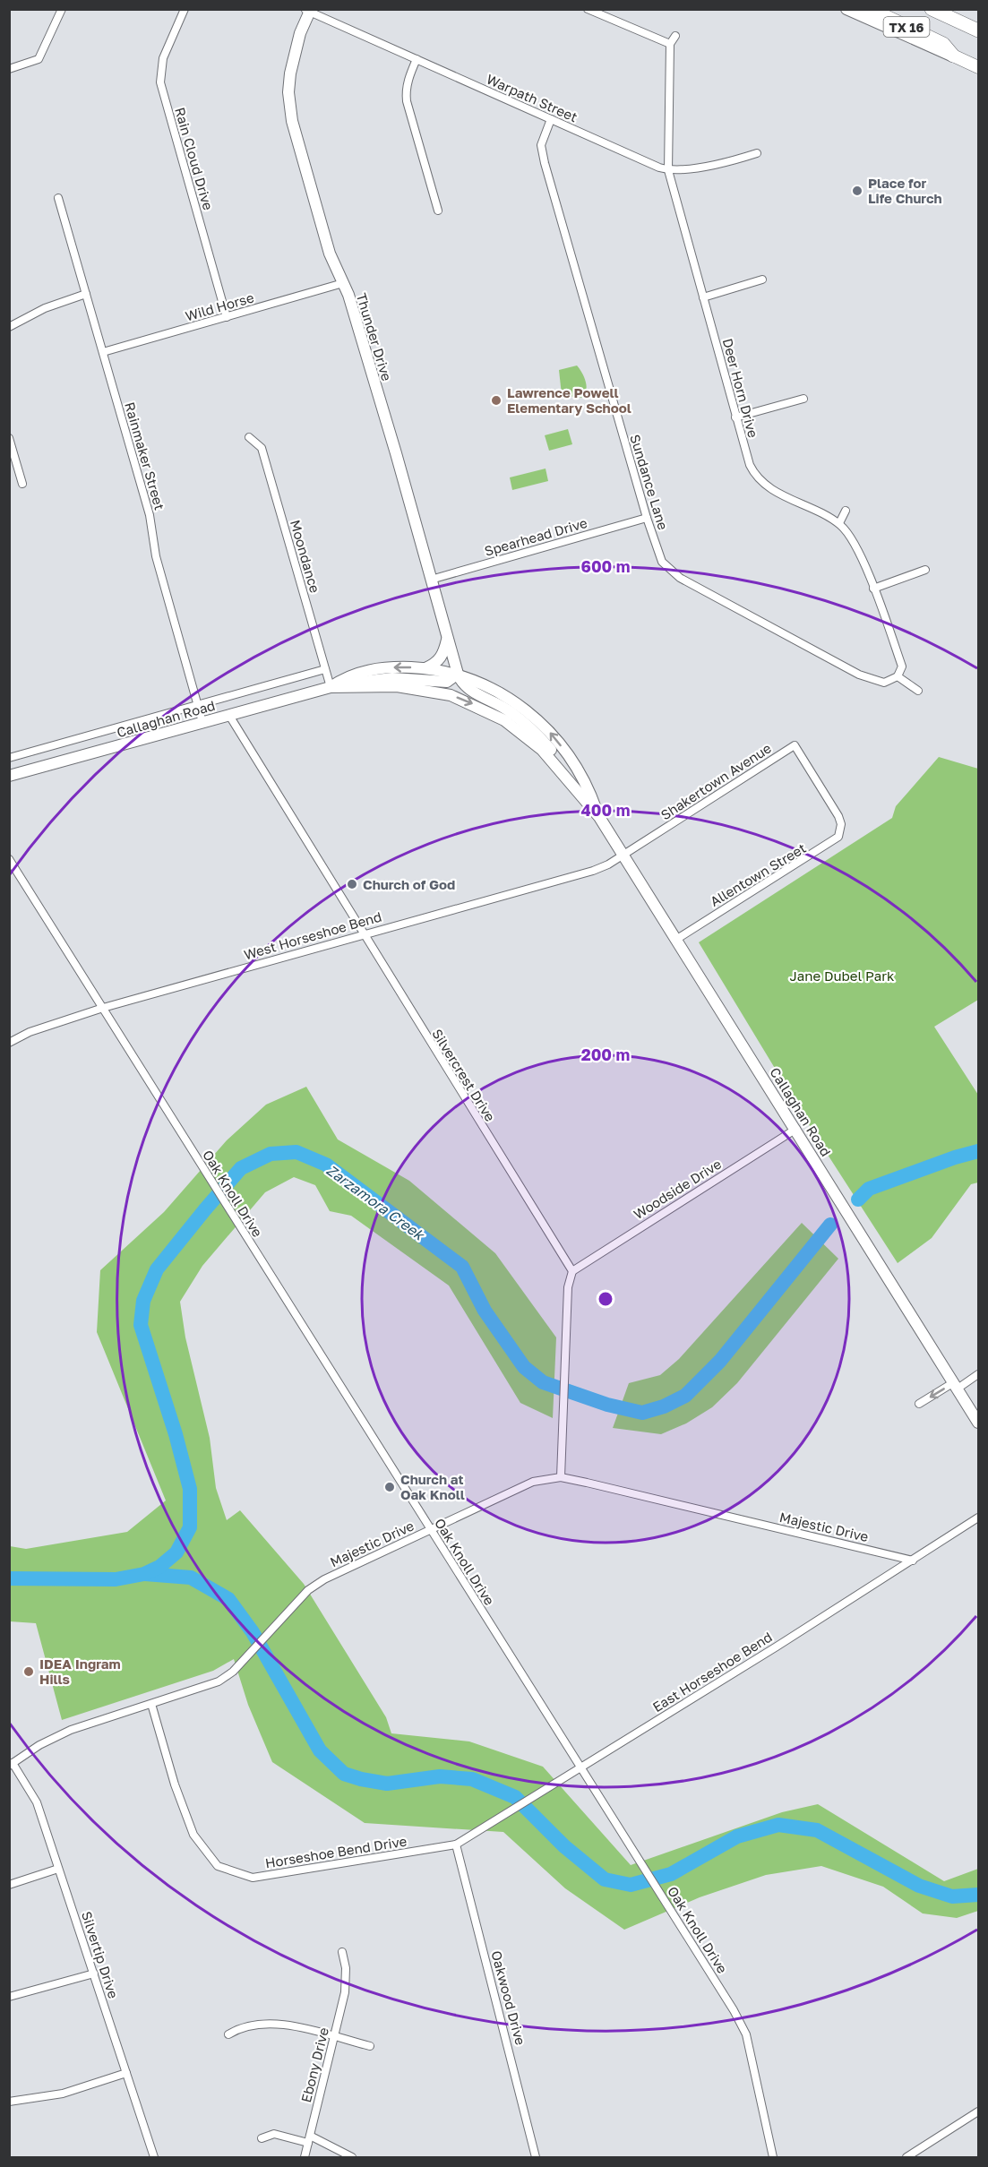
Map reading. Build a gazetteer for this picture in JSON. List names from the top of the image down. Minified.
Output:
{"streets":{"highway":["TX 16"],"main road":["Thunder Drive","Callaghan Road"],"street":["Warpath Street","Rain Cloud Drive","Wild Horse","Deer Horn Drive","Rainmaker Street","Sundance Lane","Spearhead Drive","Moondance","Shakertown Avenue","Allentown Street","West Horseshoe Bend","Silvercrest Drive","Woodside Drive","Oak Knoll Drive","Majestic Drive","East Horseshoe Bend","Horseshoe Bend Drive","Silvertip Drive","Oakwood Drive","Ebony Drive"]},"crossings":[["Warpath Street","Thunder Drive"],["Warpath Street","Deer Horn Drive"],["Warpath Street","Sundance Lane"],["Rain Cloud Drive","Wild Horse"],["Wild Horse","Thunder Drive"],["Wild Horse","Rainmaker Street"],["Thunder Drive","Spearhead Drive"],["Thunder Drive","Callaghan Road"],["Deer Horn Drive","Sundance Lane"],["Rainmaker Street","Callaghan Road"],["Sundance Lane","Spearhead Drive"],["Moondance","Callaghan Road"],["Callaghan Road","Shakertown Avenue"],["Callaghan Road","Allentown Street"],["Callaghan Road","West Horseshoe Bend"],["Callaghan Road","Silvercrest Drive"],["Callaghan Road","Woodside Drive"],["Shakertown Avenue","Allentown Street"],["Shakertown Avenue","West Horseshoe Bend"],["West Horseshoe Bend","Silvercrest Drive"],["West Horseshoe Bend","Oak Knoll Drive"],["Silvercrest Drive","Woodside Drive"],["Oak Knoll Drive","Majestic Drive"],["Oak Knoll Drive","East Horseshoe Bend"],["Majestic Drive","East Horseshoe Bend"],["Majestic Drive","Horseshoe Bend Drive"],["Majestic Drive","Silvertip Drive"],["East Horseshoe Bend","Horseshoe Bend Drive"],["East Horseshoe Bend","Oakwood Drive"],["Horseshoe Bend Drive","Oakwood Drive"]],"water":["Zarzamora Creek"],"parks":["Jane Dubel Park"],"places":["Place for Life Church","Lawrence Powell Elementary School","Church of God","Church at Oak Knoll","IDEA Ingram Hills"],"rings":["600 m","400 m","200 m"]}
